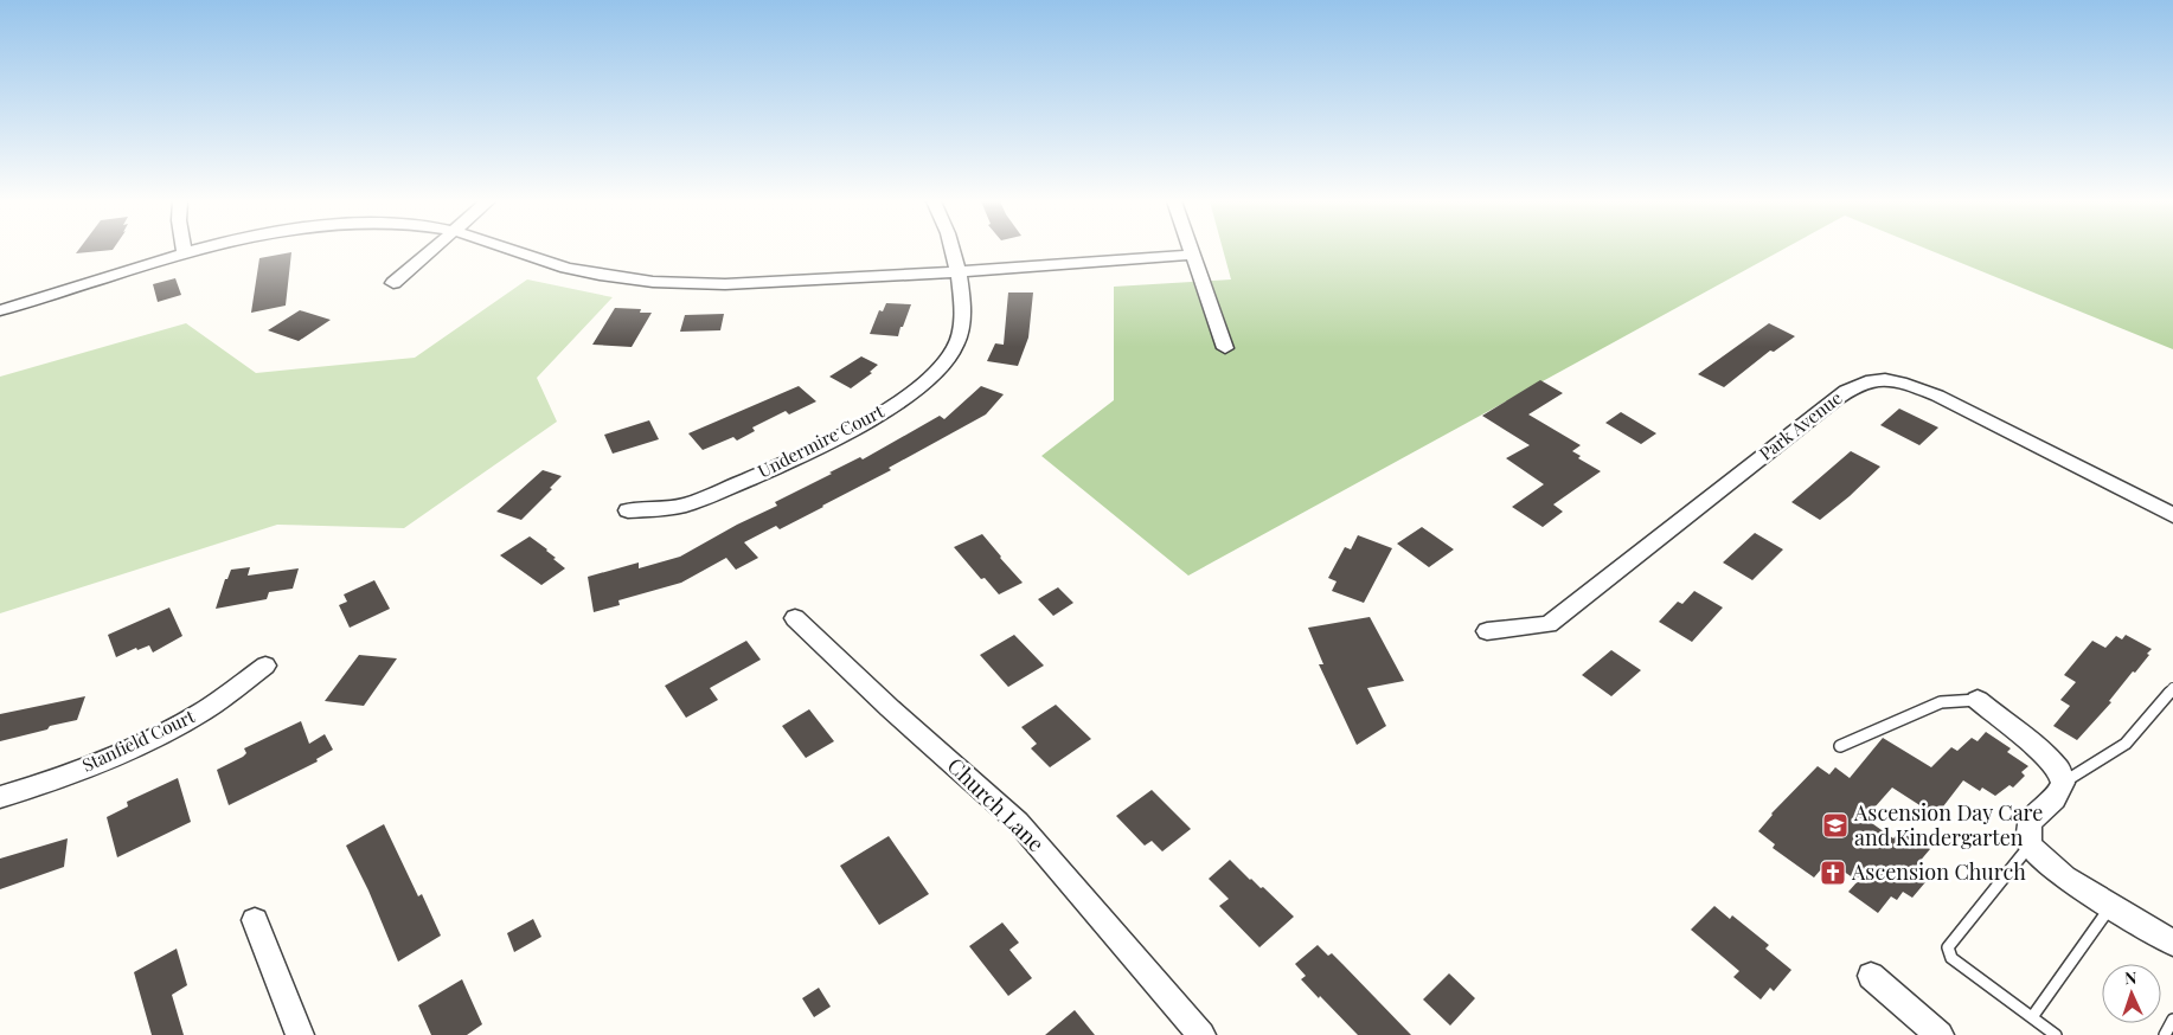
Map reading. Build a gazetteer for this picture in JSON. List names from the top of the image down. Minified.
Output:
{"streets":{"street":["Park Avenue","Undermire Court","Stanfield Court","Church Lane"]},"places":{"school or university":["Ascension Day Care and Kindergarten"],"church":["Ascension Church"]},"north":"top"}
